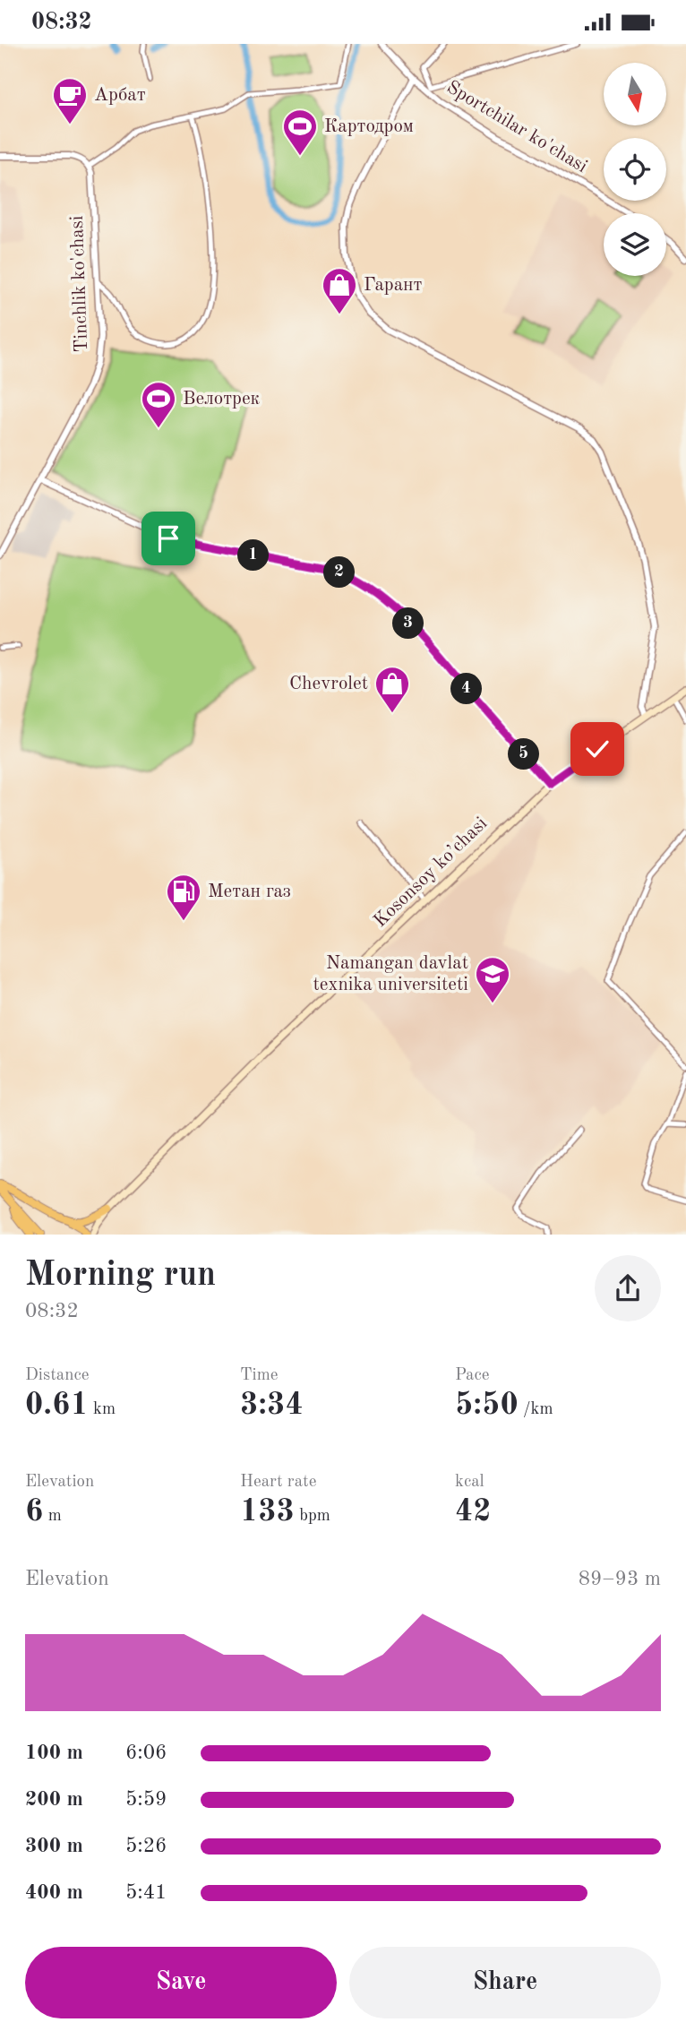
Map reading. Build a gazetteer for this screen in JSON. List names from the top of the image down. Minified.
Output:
{"streets":{"main road":["Kosonsoy ko’chasi"],"street":["Sportchilar ko'chasi","Tinchlik ko'chasi"]},"places":{"cafe":["Арбат"],"sports":["Картодром","Велотрек"],"shop":["Гарант","Chevrolet"],"fuel station":["Метан газ"],"school or university":["Namangan davlat texnika universiteti"]},"north":"bottom","page":{"status":"08:32","pins":["1","2","3","4","5"],"heading":["Morning run","08:32"],"stats":[["Distance","0.61 km"],["Time","3:34"],["Pace","5:50 /km"],["Elevation","6 m"],["Heart rate","133 bpm"],["kcal","42"]],"chart":["Elevation","89–93 m"],"list":[{"name":"100 m","note":"6:06"},{"name":"200 m","note":"5:59"},{"name":"300 m","note":"5:26"},{"name":"400 m","note":"5:41"}],"buttons":["Save","Share"]}}
